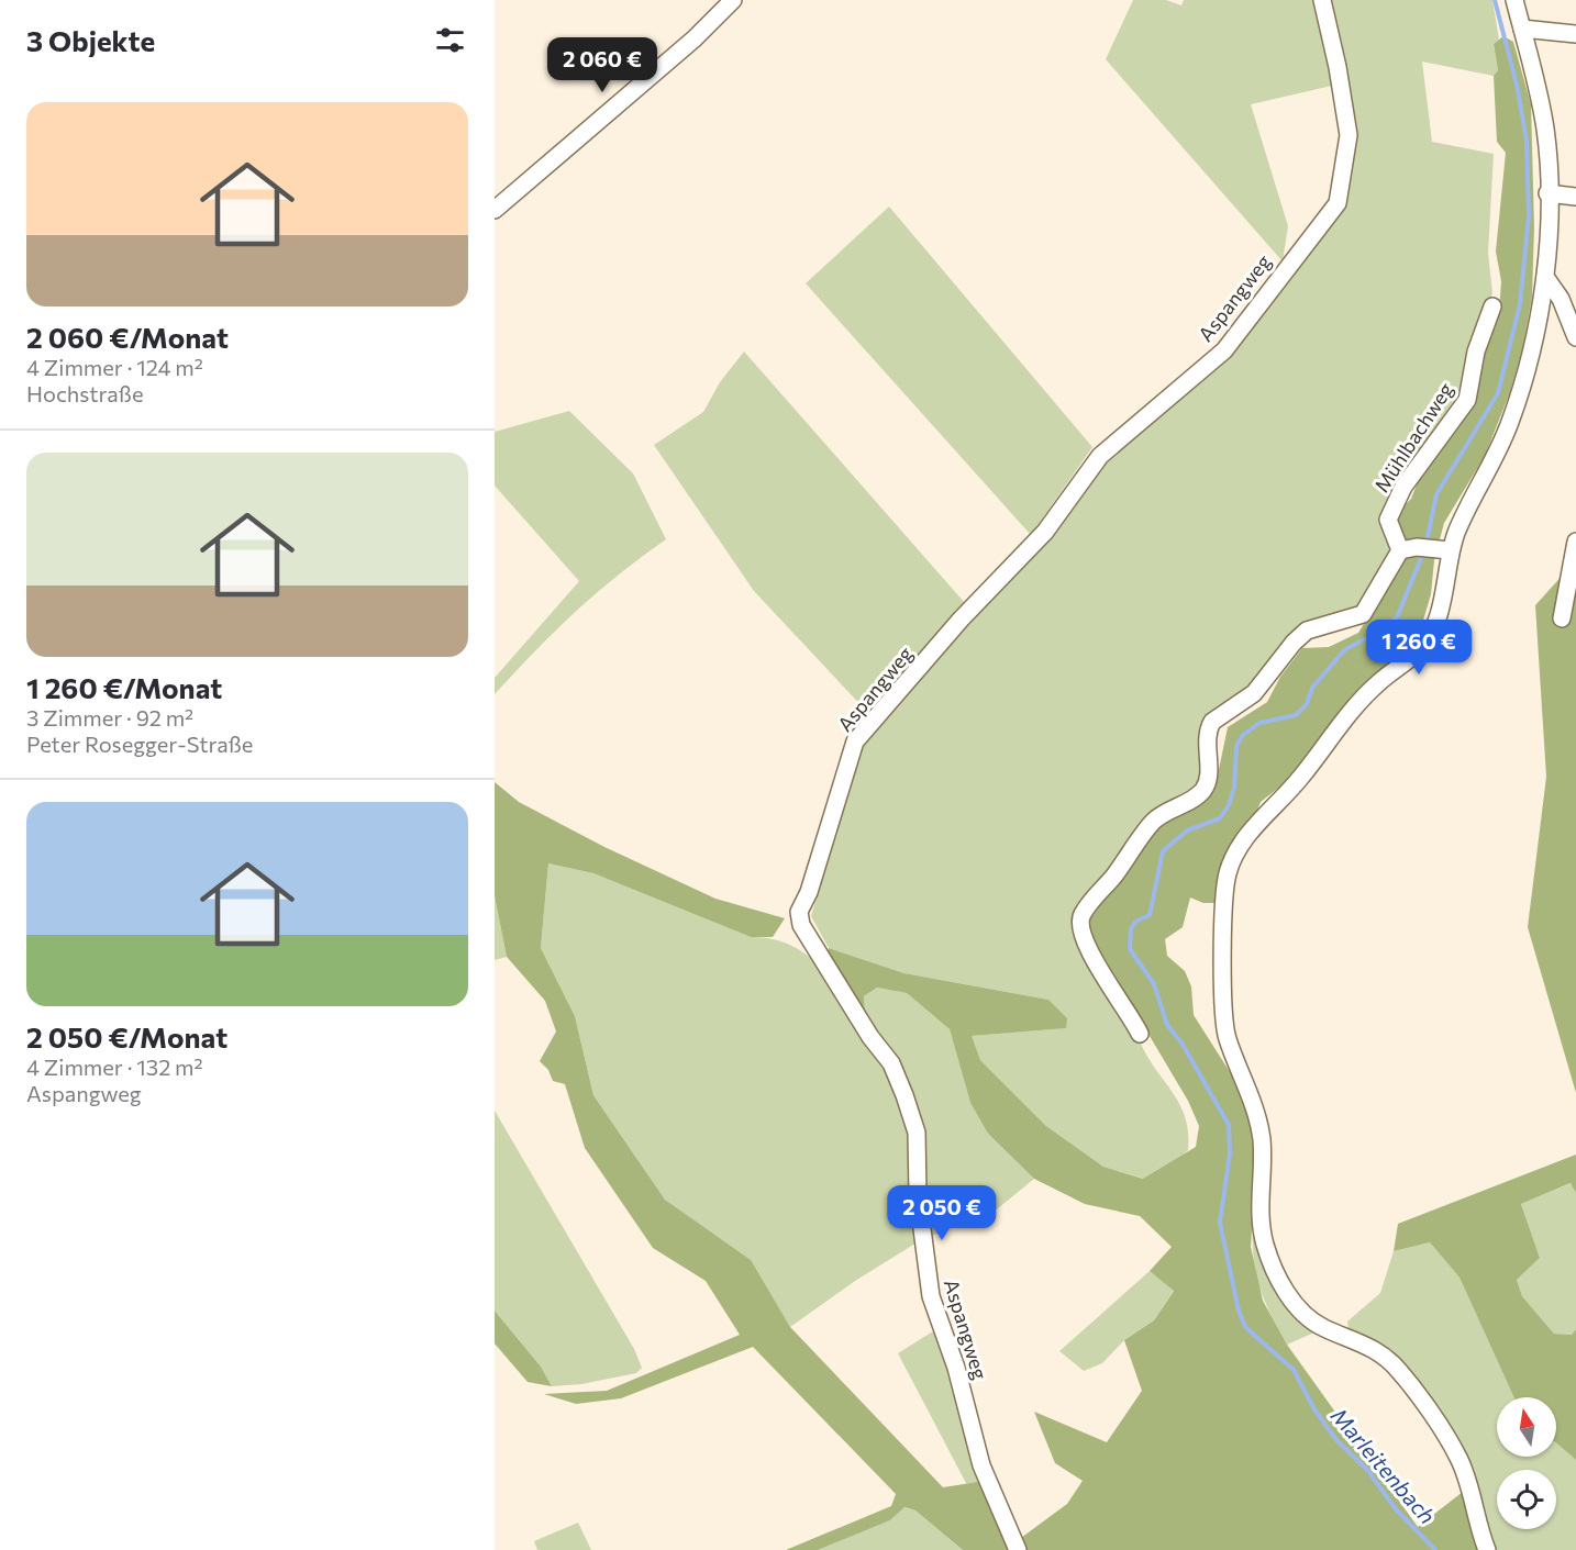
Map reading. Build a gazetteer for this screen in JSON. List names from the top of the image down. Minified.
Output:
{"streets":{"street":["Aspangweg","Mühlbachweg"]},"water":["Marleitenbach"],"north":"top","page":{"heading":"3 Objekte","price":["2 060 €","1 260 €","2 050 €"],"list":[{"name":"2 060 €/Monat","note":"4 Zimmer · 124 m² · Hochstraße"},{"name":"1 260 €/Monat","note":"3 Zimmer · 92 m² · Peter Rosegger-Straße"},{"name":"2 050 €/Monat","note":"4 Zimmer · 132 m² · Aspangweg"}]}}
